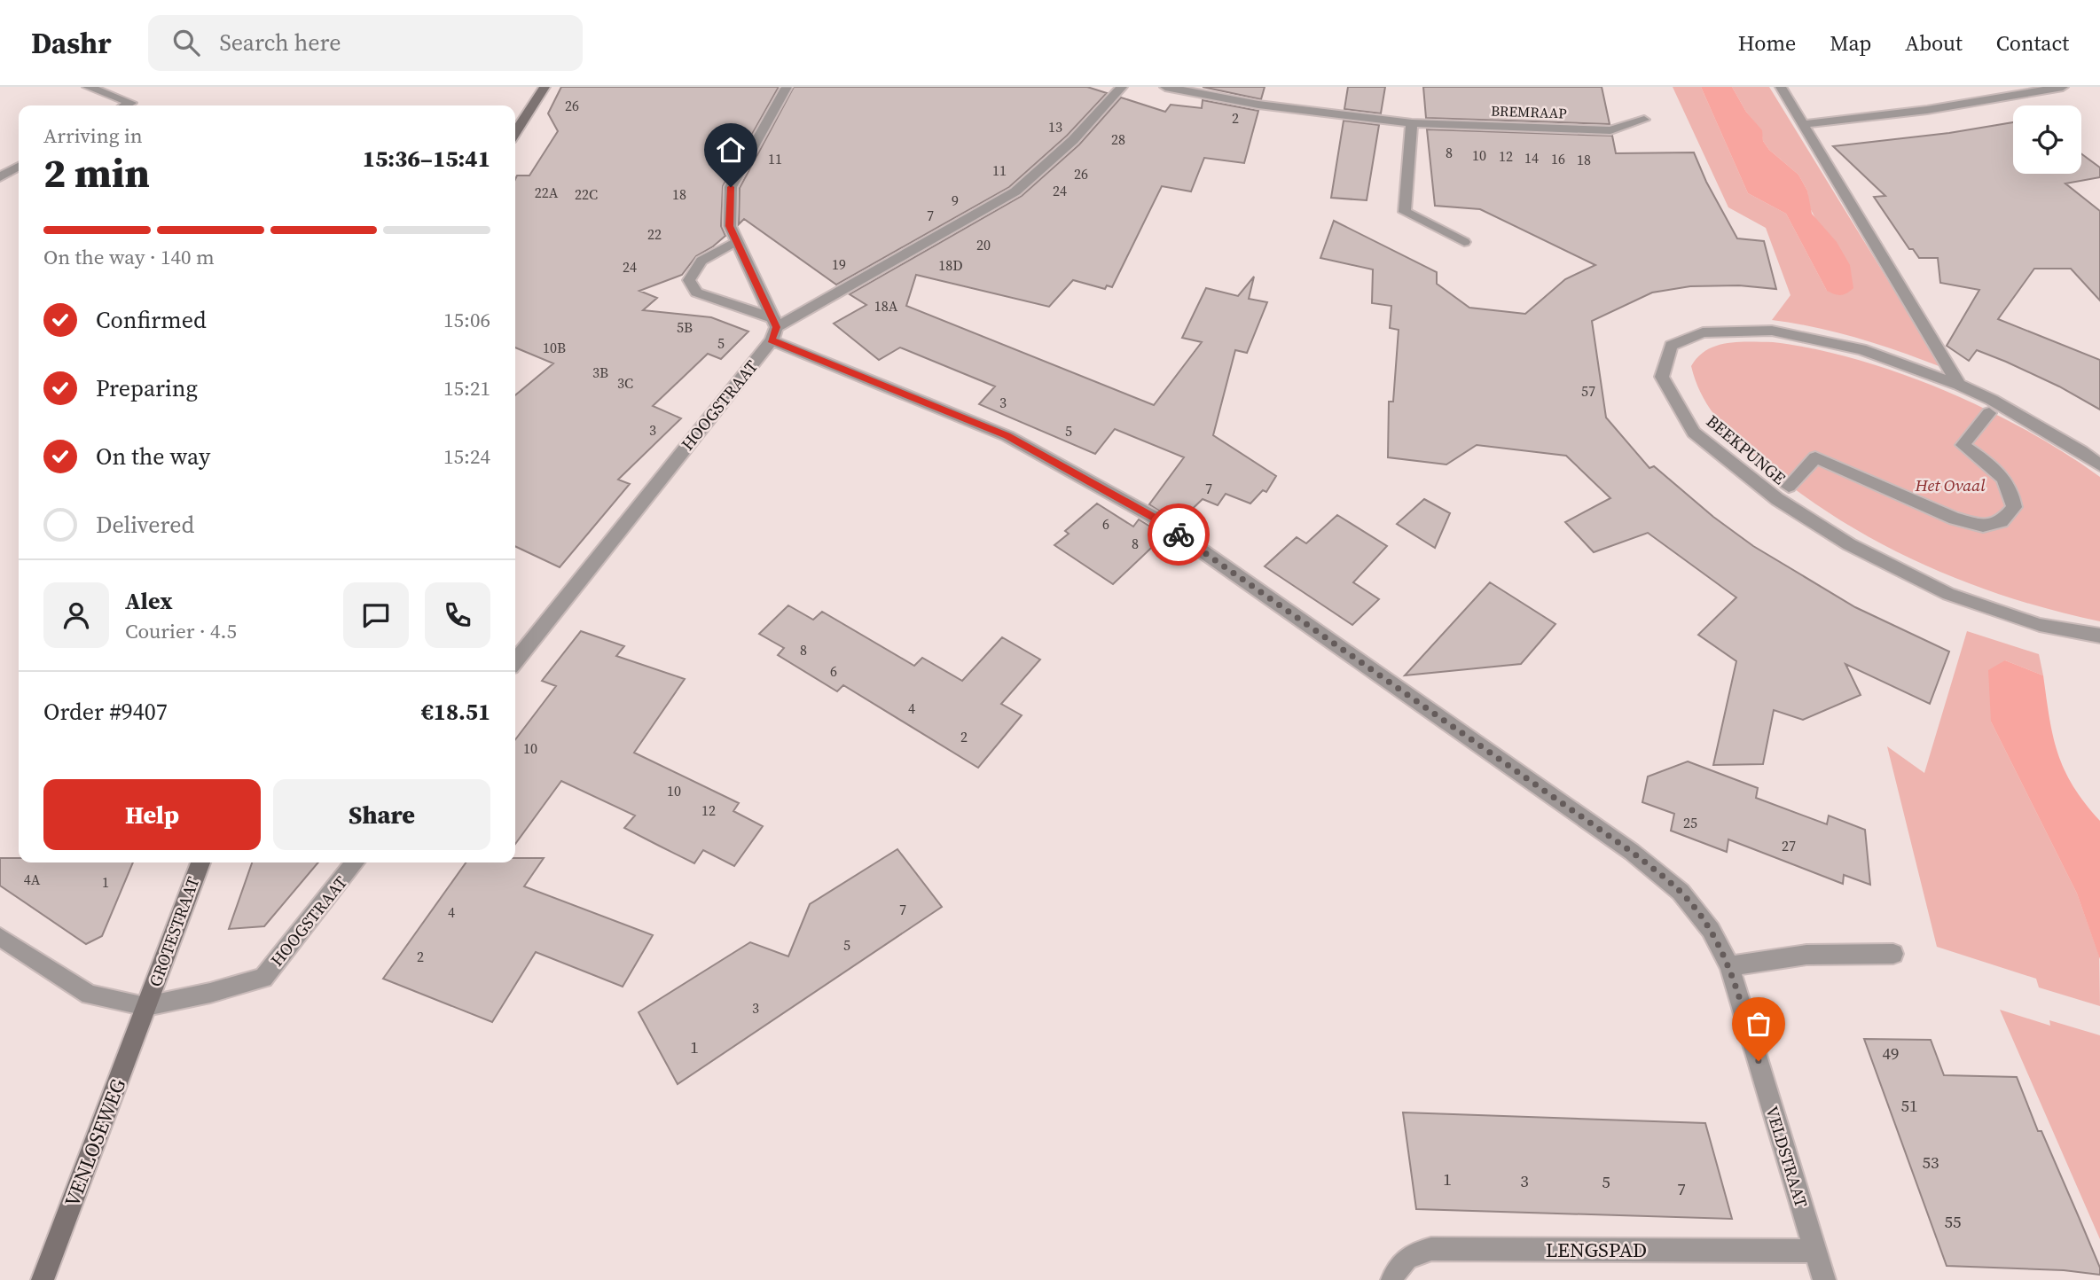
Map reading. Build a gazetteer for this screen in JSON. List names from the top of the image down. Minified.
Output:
{"streets":{"main road":["GROTESTRAAT","VENLOSEWEG"],"street":["BREMRAAP","HOOGSTRAAT","BEEKPUNGE","VELDSTRAAT","LENGSPAD"]},"crossings":[["HOOGSTRAAT","GROTESTRAAT"],["HOOGSTRAAT","VENLOSEWEG"],["HOOGSTRAAT","VELDSTRAAT"],["GROTESTRAAT","VENLOSEWEG"],["VELDSTRAAT","LENGSPAD"]],"parks":["Het Ovaal"],"house_numbers":["26","2","13","28","8","10","12","14","11","16","18","11","26","24","22A","22C","18","9","7","22","20","19","18D","24","18A","5B","5","10B","3B","3C","57","3","3","5","7","6","8","8","6","4","2","10","10","12","25","27","4A","1","7","4","5","2","3","1","49","51","53","1","3","5","7","55"],"page":{"header":"Dashr","search":"Search here","nav":["Home","Map","About","Contact"],"heading":["2 min","Arriving in","15:36–15:41"],"panel":["Alex","Courier · 4.5","Order #9407","€18.51"],"bar":"On the way · 140 m","list":[["Confirmed","15:06"],["Preparing","15:21"],["On the way","15:24"],"Delivered"],"buttons":["Help","Share"]}}
